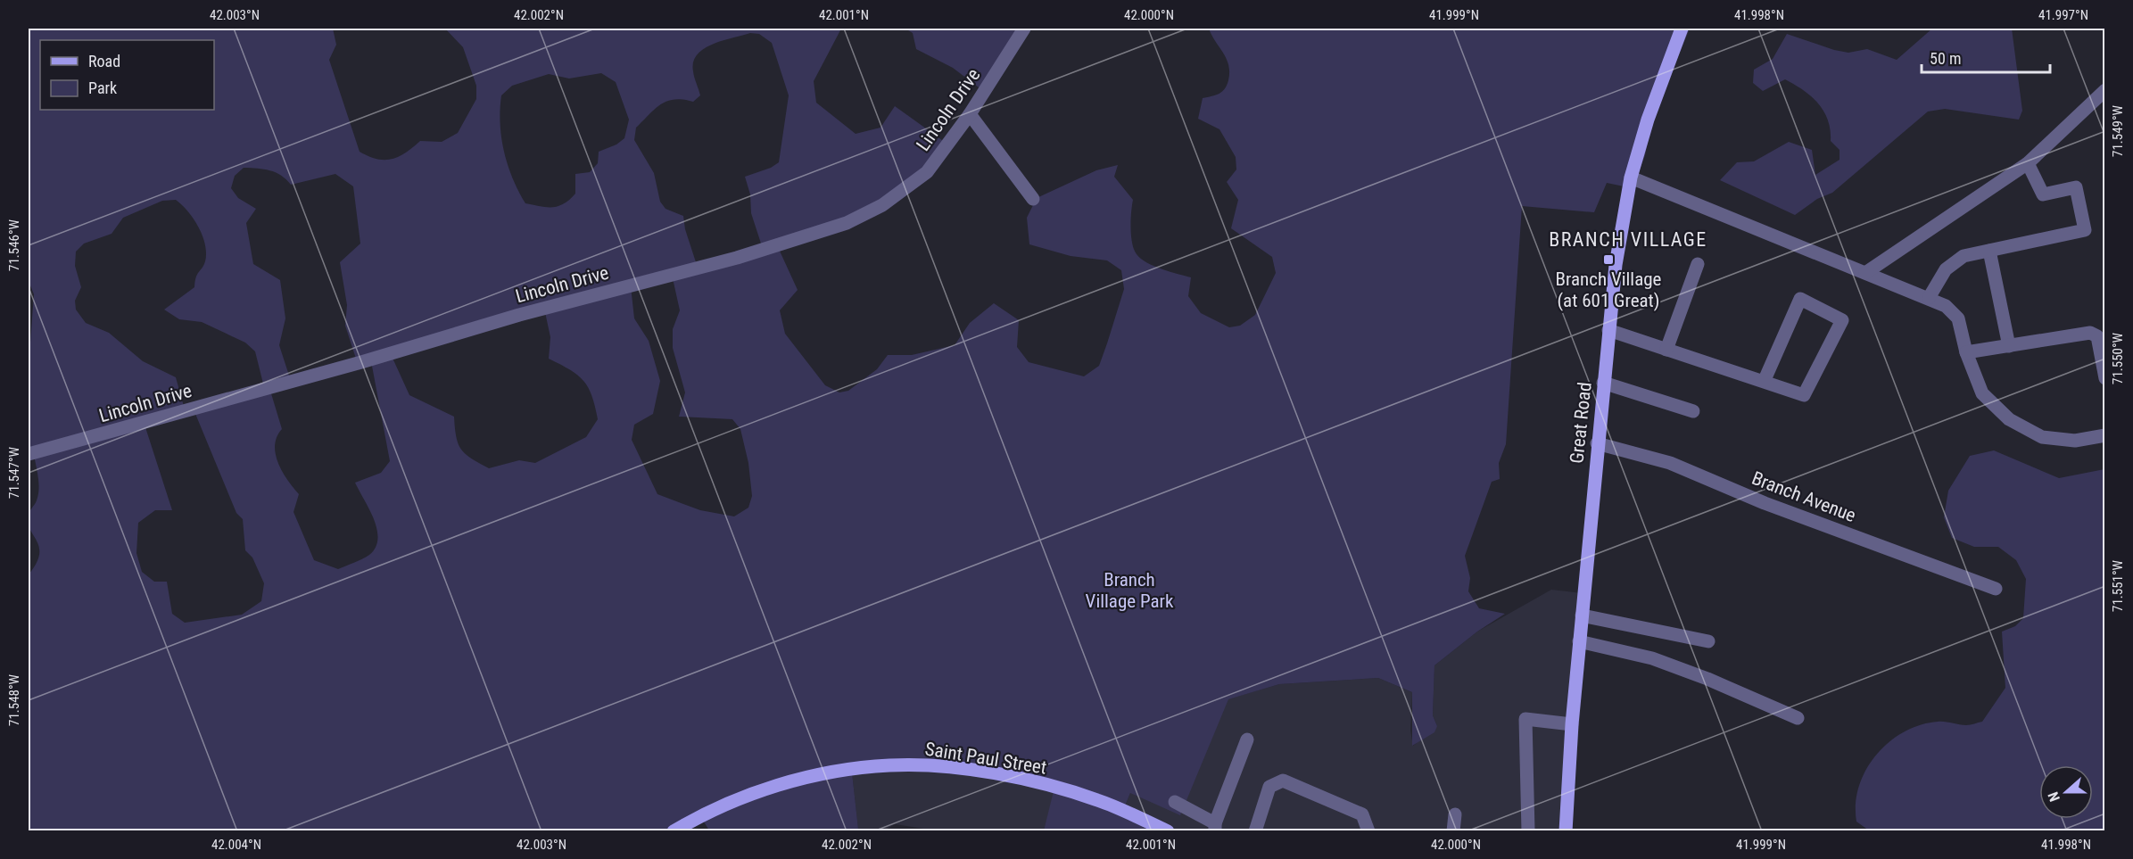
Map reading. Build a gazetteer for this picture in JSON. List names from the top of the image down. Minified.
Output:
{"streets":{"main road":["Great Road","Saint Paul Street"],"street":["Lincoln Drive","Branch Avenue"]},"crossings":[["Great Road","Branch Avenue"]],"districts":["BRANCH VILLAGE"],"parks":["Branch Village Park"],"places":{"transit":["Branch Village (at 601 Great)"]},"legend":["Road","Park"],"scale_bar":"50 m","north":"left","coordinates":["42.003°N","42.002°N","42.001°N","42.000°N","41.999°N","41.998°N","41.997°N","71.549°W","71.546°W","71.550°W","71.547°W","71.551°W","71.548°W","42.004°N"]}
